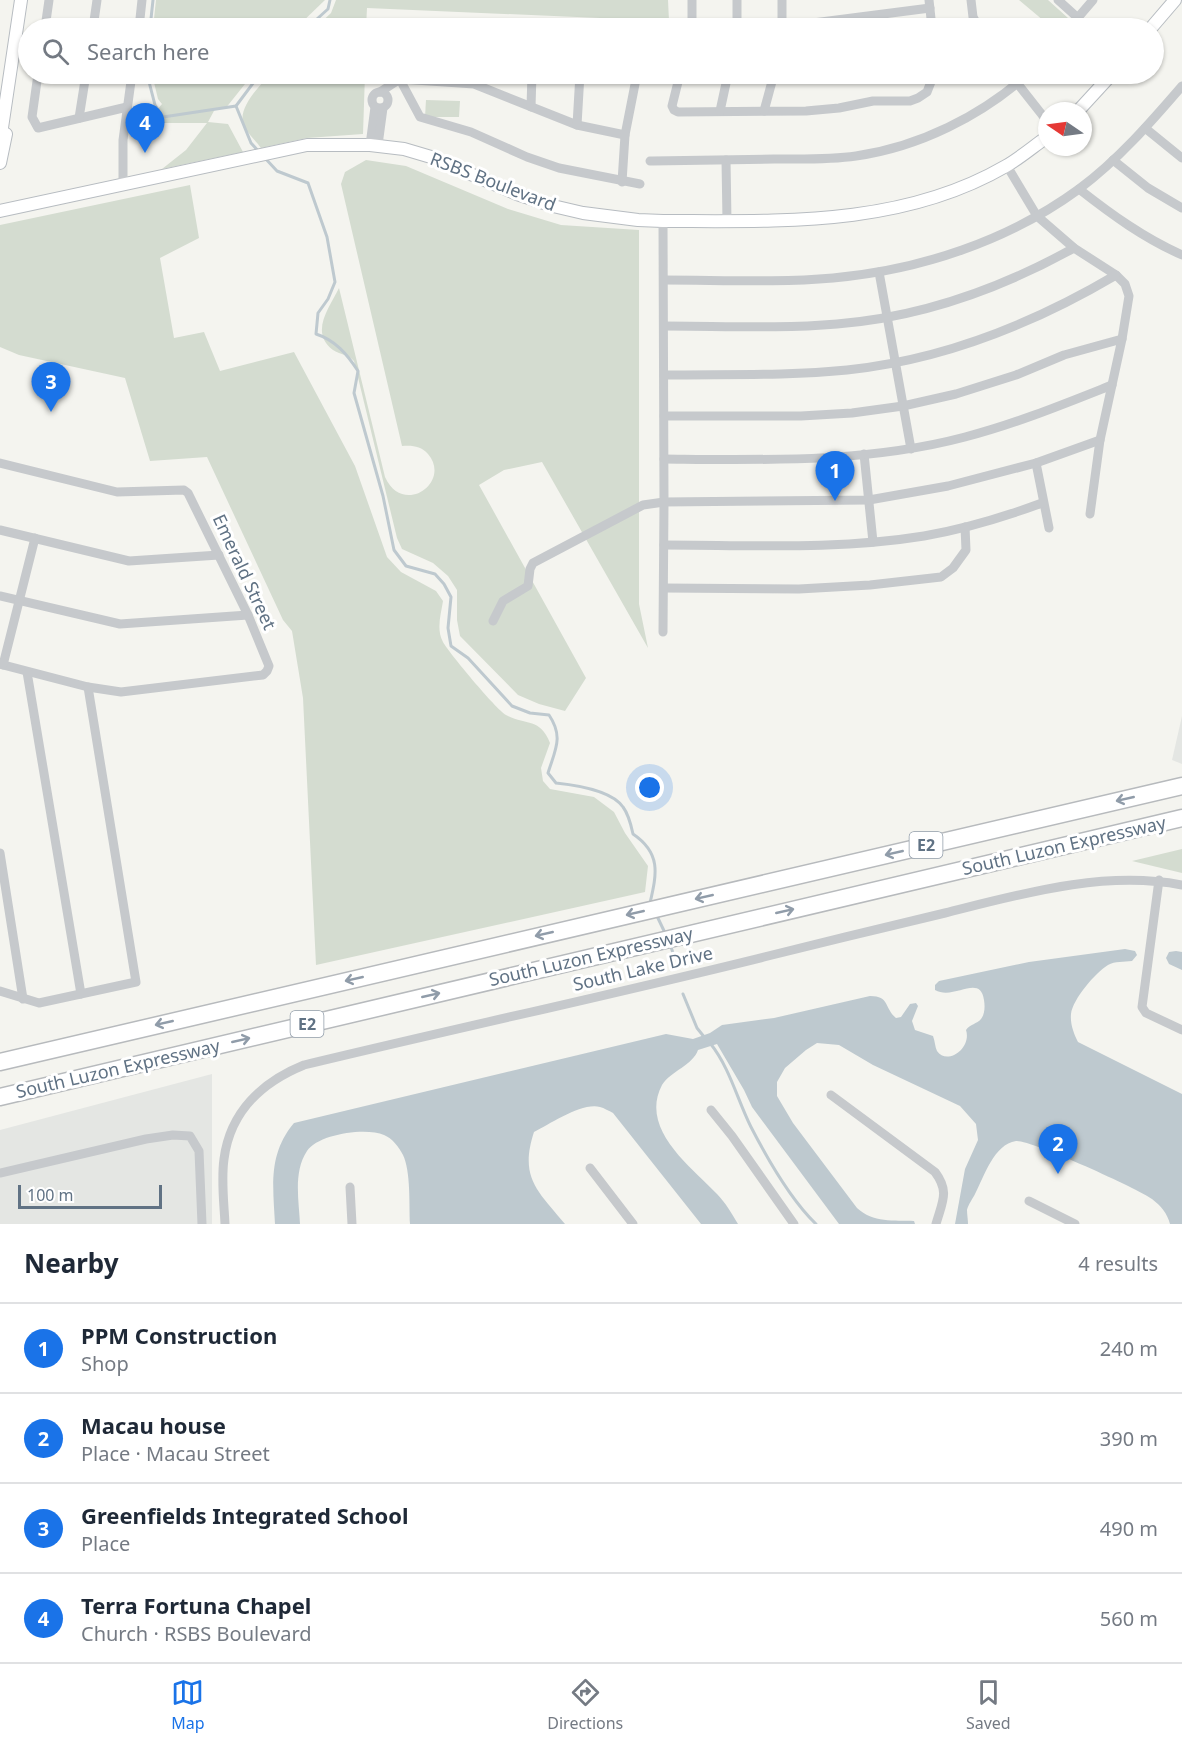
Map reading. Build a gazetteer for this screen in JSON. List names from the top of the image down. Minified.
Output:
{"streets":{"highway":["E2","South Luzon Expressway"],"street":["RSBS Boulevard","Emerald Street","South Lake Drive"]},"scale_bar":"100 m","north":"left","page":{"search":"Search here","pins":["4","3","1","2"],"scale":"100 m","heading":["Nearby","4 results"],"list":[{"mark":"1","name":"PPM Construction","note":"Shop","value":"240 m"},{"mark":"2","name":"Macau house","note":"Place · Macau Street","value":"390 m"},{"mark":"3","name":"Greenfields Integrated School","note":"Place","value":"490 m"},{"mark":"4","name":"Terra Fortuna Chapel","note":"Church · RSBS Boulevard","value":"560 m"}],"nav":["Map","Directions","Saved"]}}
